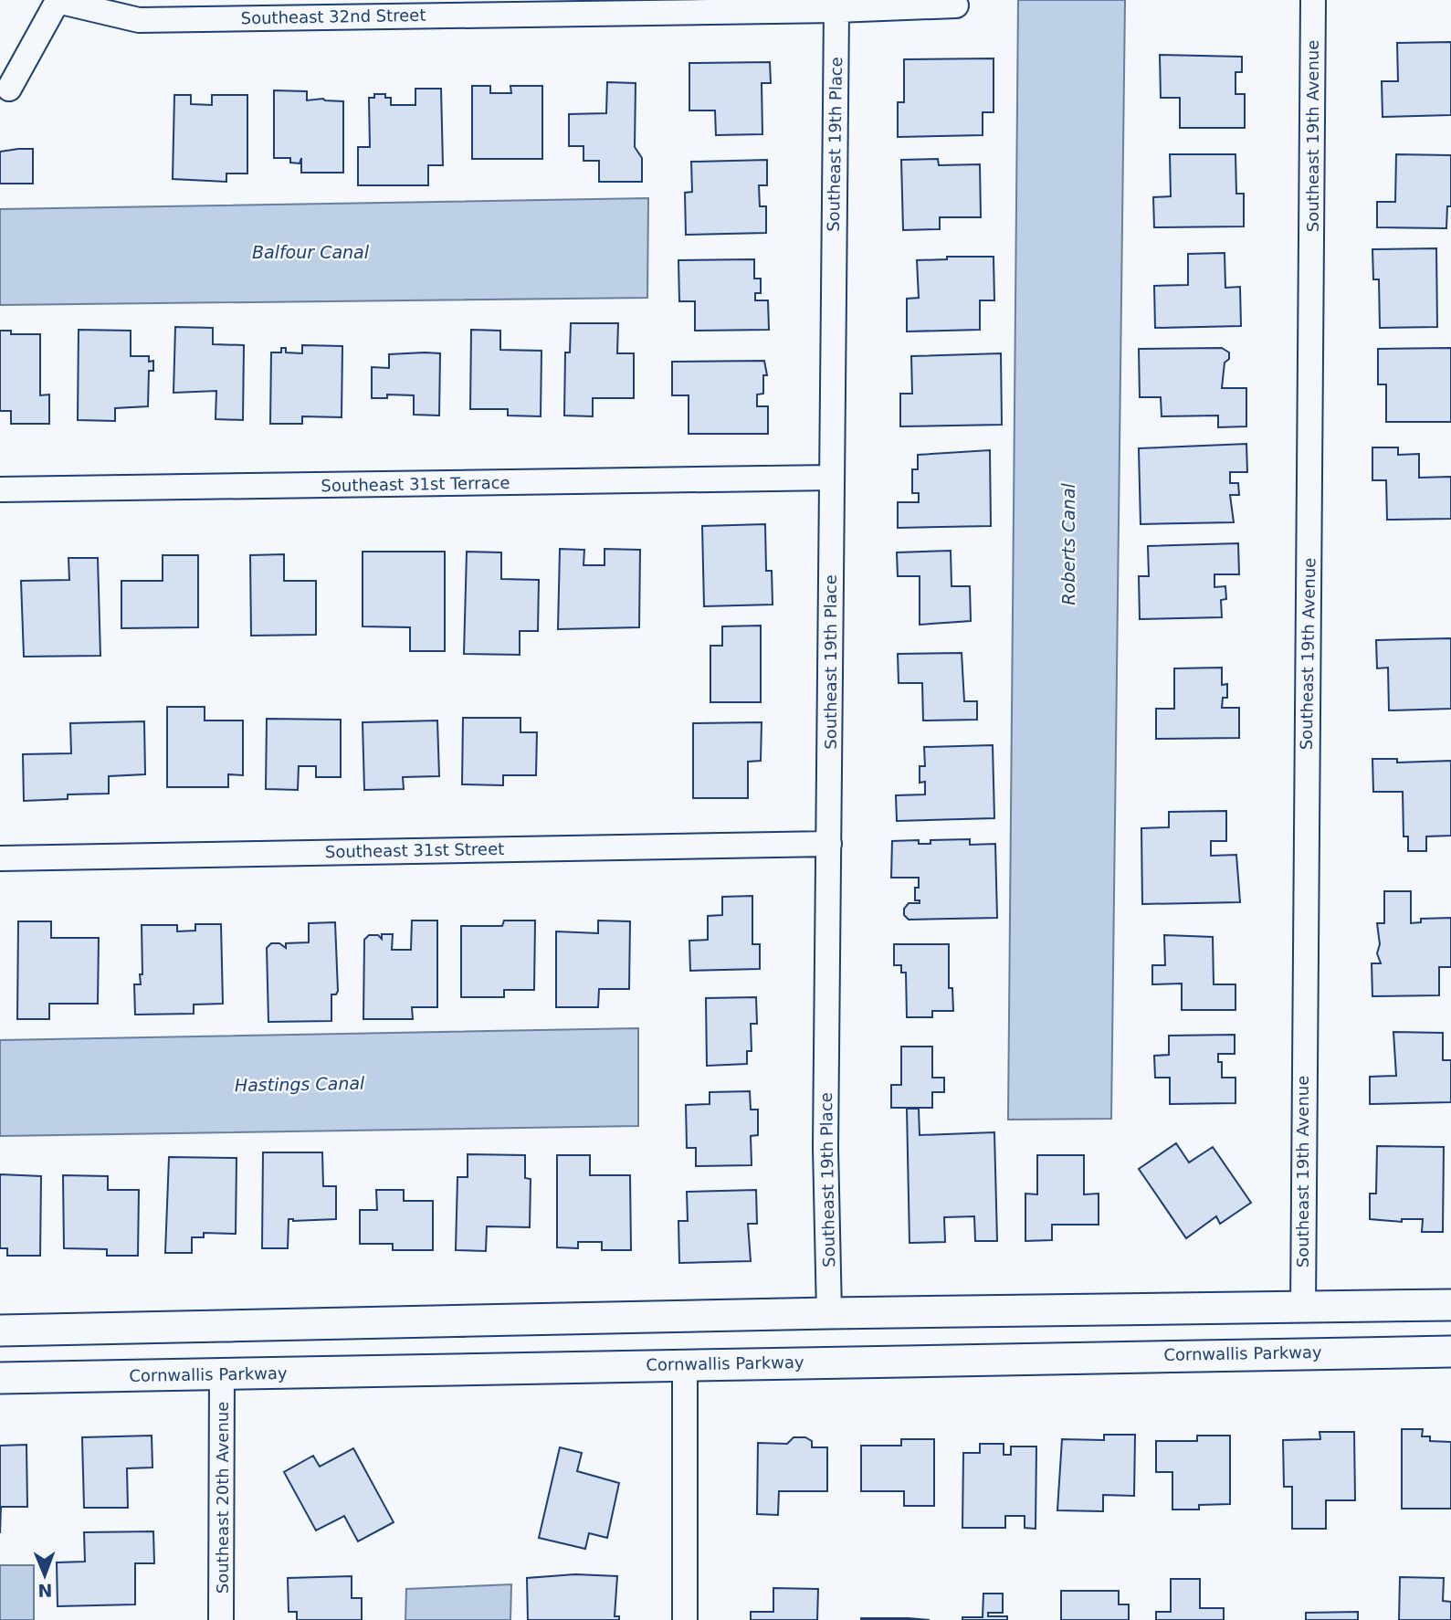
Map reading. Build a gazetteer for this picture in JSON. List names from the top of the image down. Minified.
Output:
{"streets":{"street":["Southeast 32nd Street","Southeast 19th Avenue","Southeast 19th Place","Southeast 31st Terrace","Southeast 31st Street","Cornwallis Parkway","Southeast 20th Avenue"]},"crossings":[["Southeast 32nd Street","Southeast 19th Place"],["Southeast 19th Place","Southeast 31st Terrace"],["Southeast 19th Place","Southeast 31st Street"],["Cornwallis Parkway","Southeast 20th Avenue"]],"water":["Balfour Canal","Roberts Canal","Hastings Canal"],"north":"bottom"}
